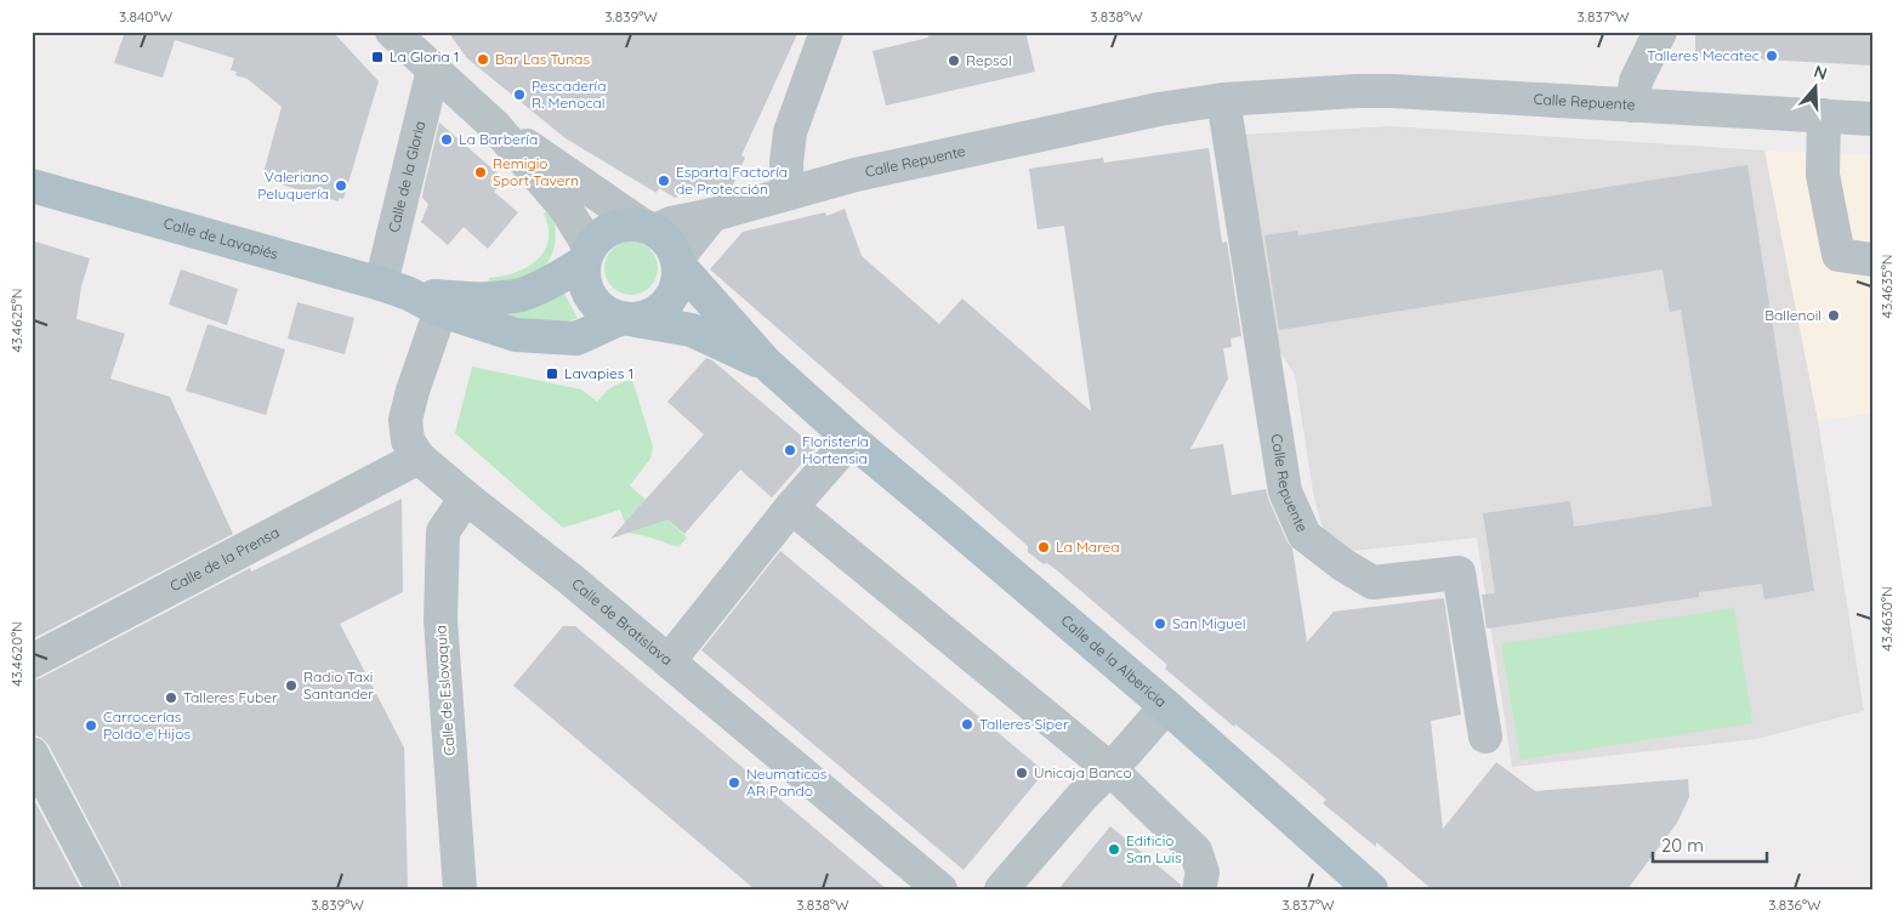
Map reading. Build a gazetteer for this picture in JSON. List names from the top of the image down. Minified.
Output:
{"streets":{"main road":["Calle de Lavapiés","Calle de la Albericia"],"street":["Calle Repuente","Calle de la Gloria","Calle de la Prensa","Calle de Bratislava","Calle de Eslovaquia"]},"crossings":[["Calle Repuente","Calle de Lavapiés"],["Calle Repuente","Calle de la Albericia"],["Calle de la Gloria","Calle de Lavapiés"],["Calle de Lavapiés","Calle de Bratislava"],["Calle de Lavapiés","Calle de la Albericia"],["Calle de la Prensa","Calle de Bratislava"],["Calle de Bratislava","Calle de Eslovaquia"]],"places":{"other":["Talleres Mecatec","Bar Las Tunas","Repsol","Pescadería R. Menocal","La Barbería","Remigio Sport Tavern","Esparta Factoría de Protección","Valeriano Peluquería","Ballenoil","Floristería Hortensia","La Marea","San Miguel","Radio Taxi Santander","Talleres Fuber","Talleres Siper","Carrocerías Poldo e Hijos","Unicaja Banco","Neumaticos AR Pando","Edificio San Luis"],"transit":["La Gloria 1","Lavapies 1"]},"scale_bar":"20 m","north":"top","coordinates":["3.840°W","3.839°W","3.838°W","3.837°W","43.4635°N","43.4625°N","43.4630°N","43.4620°N","3.836°W"]}
